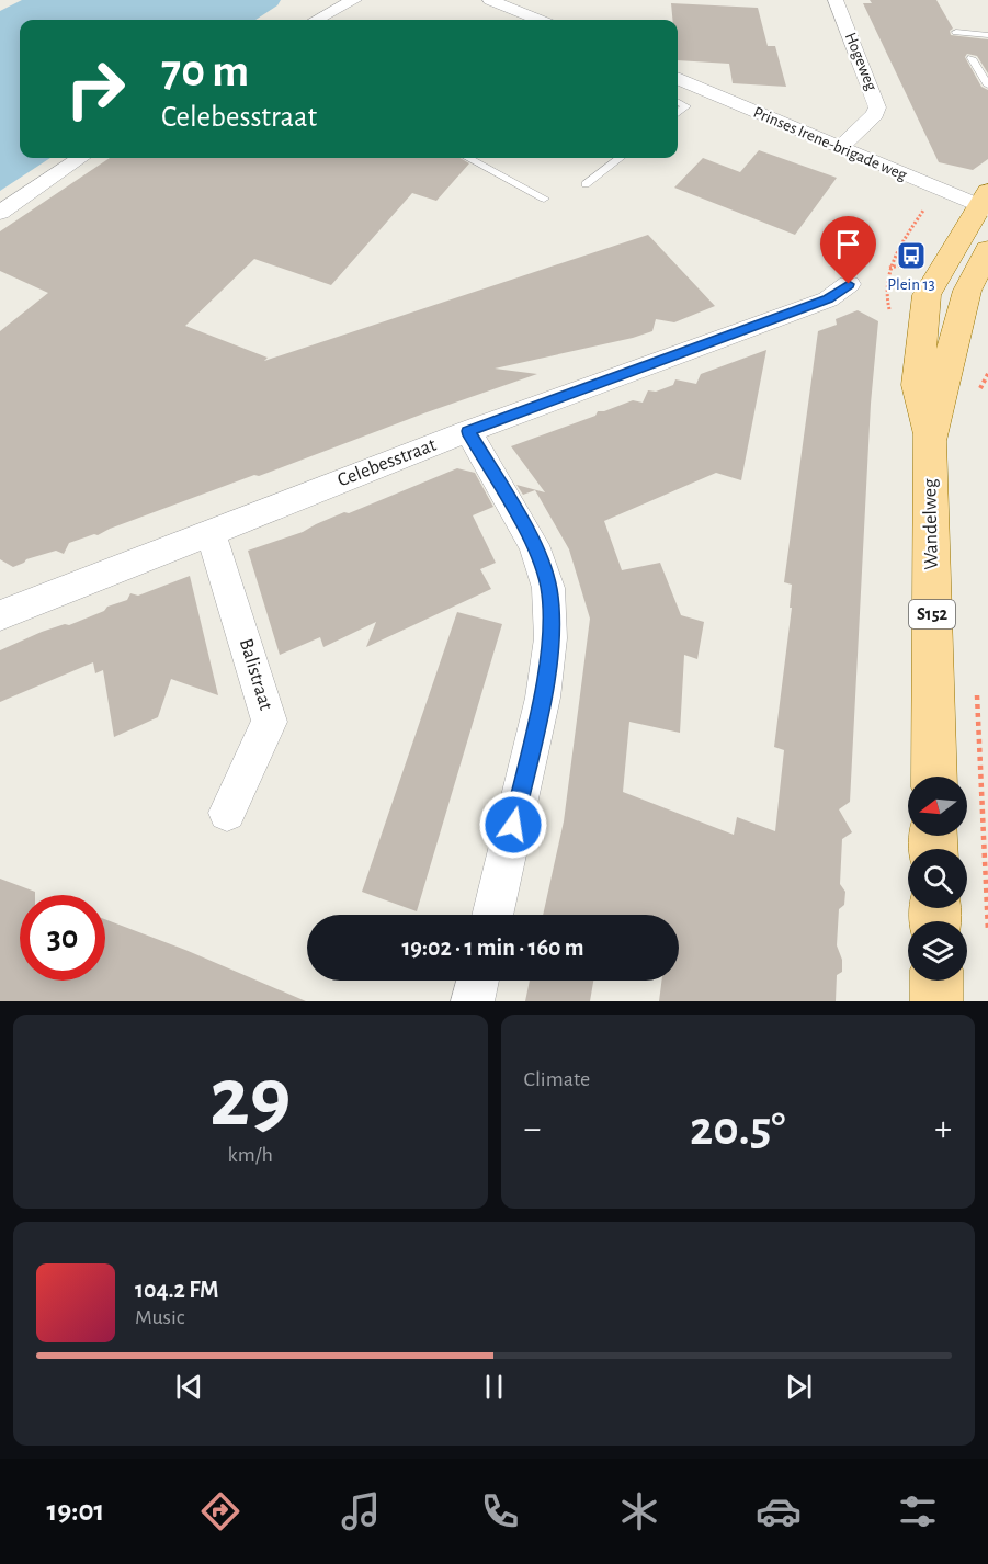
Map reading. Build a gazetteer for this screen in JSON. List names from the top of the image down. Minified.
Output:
{"streets":{"main road":["Wandelweg","S152"],"street":["Hogeweg","Prinses Irene-brigade weg","Celebesstraat","Balistraat"]},"crossings":[["Hogeweg","Prinses Irene-brigade weg"],["Prinses Irene-brigade weg","S152"],["Celebesstraat","Balistraat"],["Wandelweg","S152"]],"places":{"bus stop":["Plein 13"]},"north":"left","page":{"turn":["70 m","Celebesstraat"],"limit":"30","trip":"19:02 · 1 min · 160 m","tile":[["29","km/h"],"Climate"],"heat":["−","20.5°","+"],"song":["104.2 FM","Music"],"tabs":"19:01"}}
